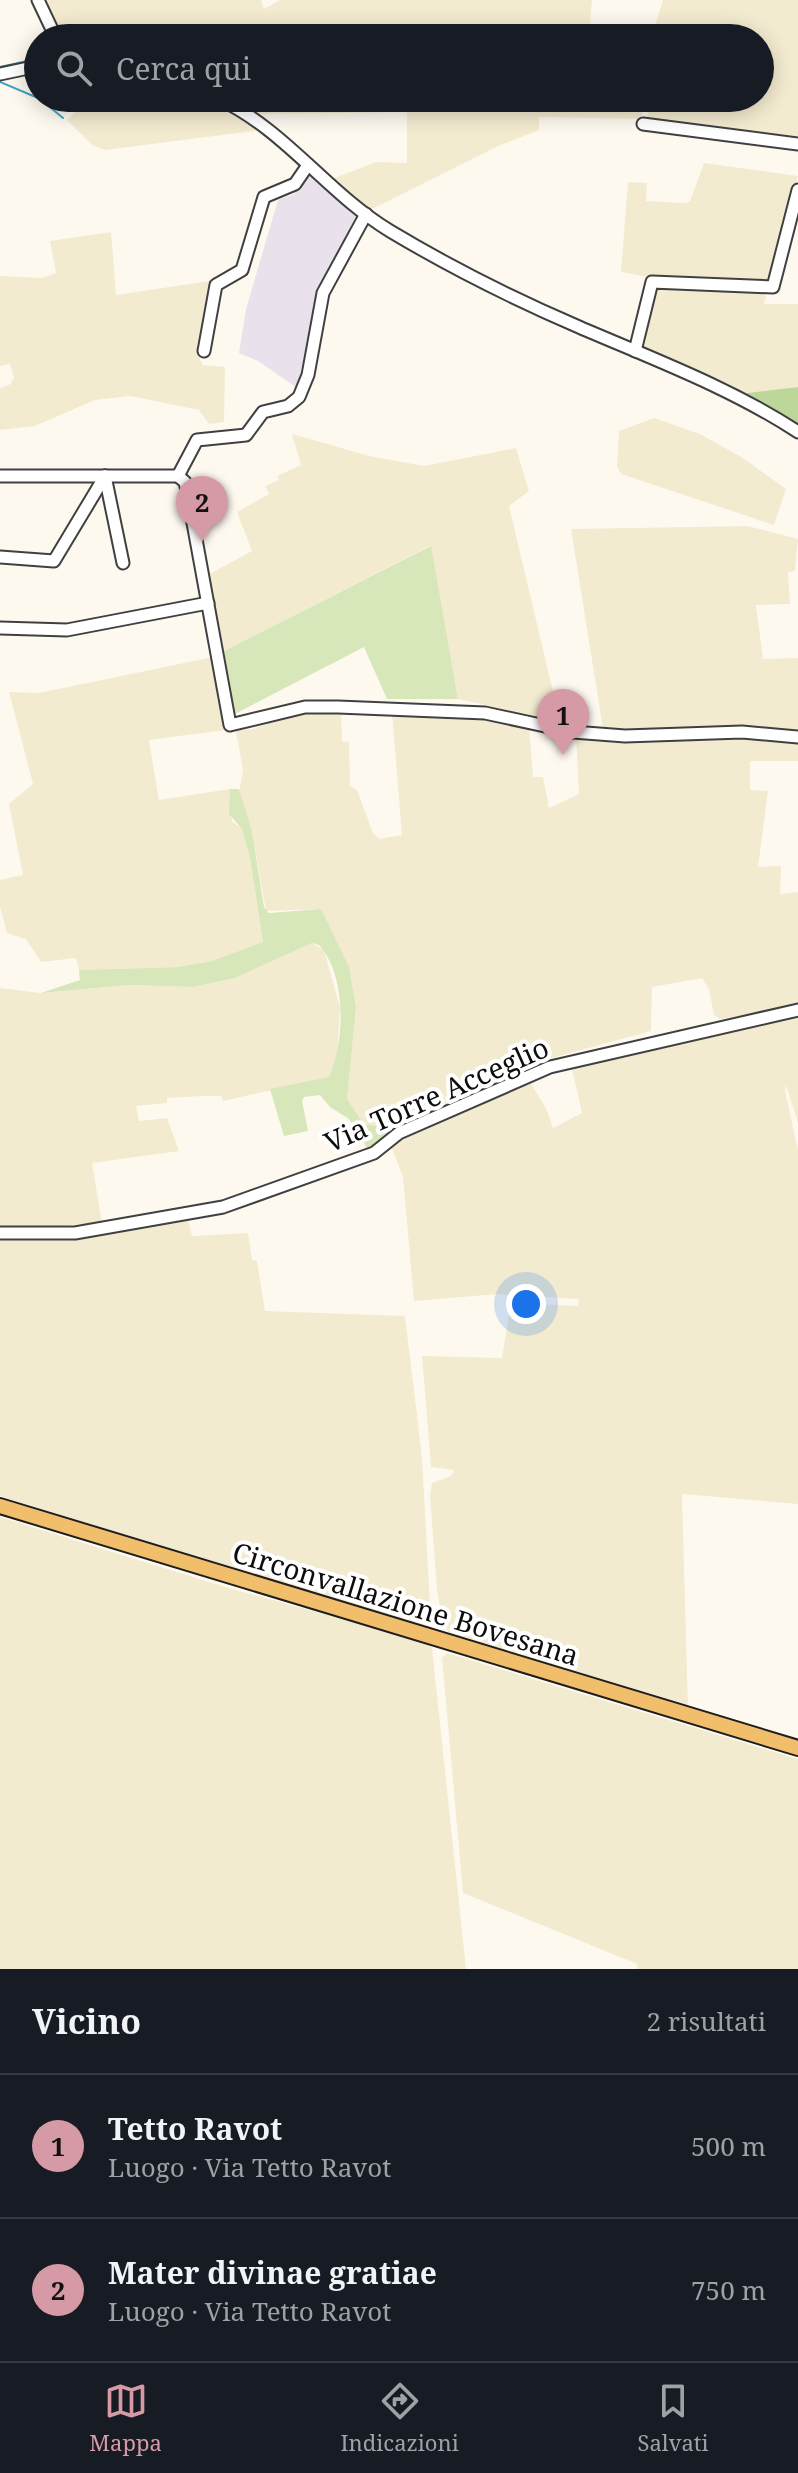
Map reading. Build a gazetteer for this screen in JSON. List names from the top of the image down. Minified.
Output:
{"streets":{"main road":["Circonvallazione Bovesana"],"street":["Via Torre Acceglio"]},"page":{"search":"Cerca qui","pins":["2","1"],"heading":["Vicino","2 risultati"],"list":[{"mark":"1","name":"Tetto Ravot","note":"Luogo · Via Tetto Ravot","value":"500 m"},{"mark":"2","name":"Mater divinae gratiae","note":"Luogo · Via Tetto Ravot","value":"750 m"}],"nav":["Mappa","Indicazioni","Salvati"]}}
